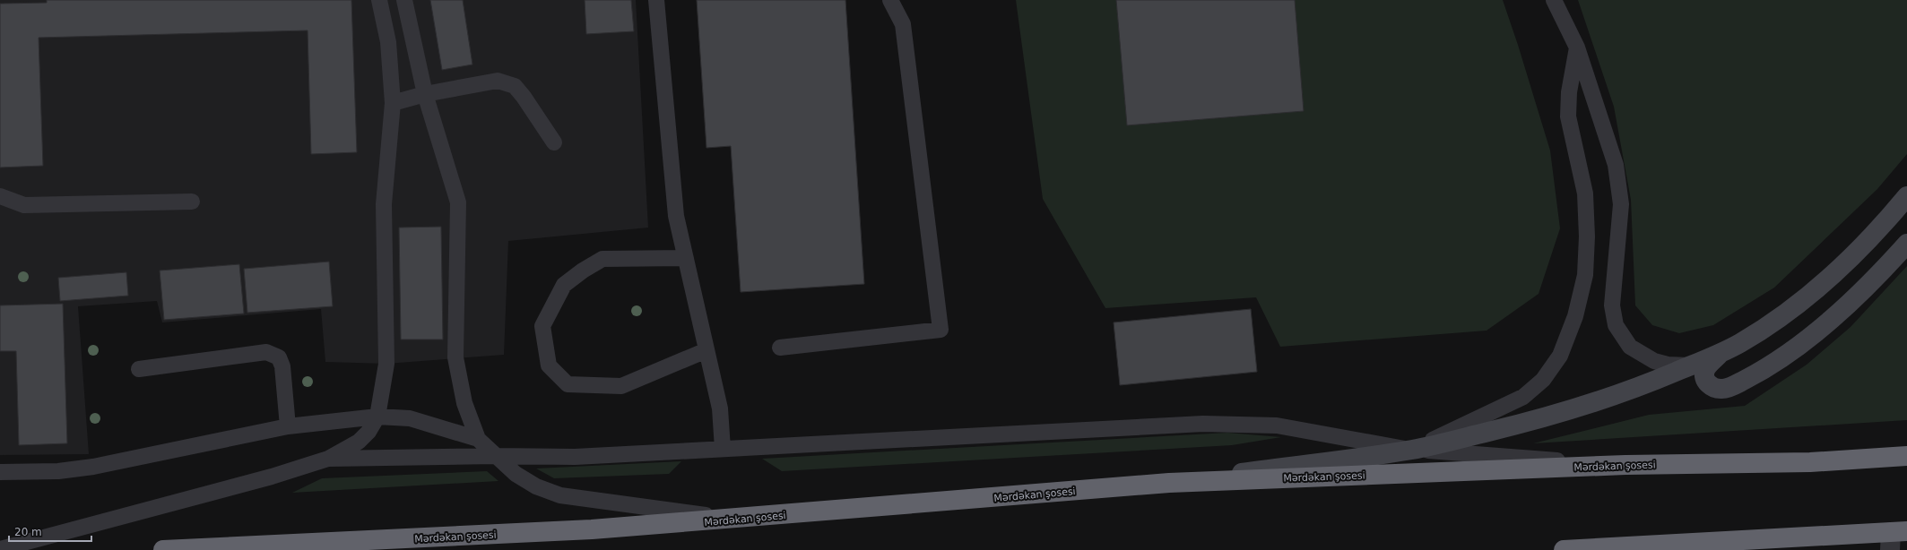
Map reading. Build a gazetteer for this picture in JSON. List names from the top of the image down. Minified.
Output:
{"streets":{"highway":["Mərdəkan şosesi"]},"scale_bar":"20 m"}
